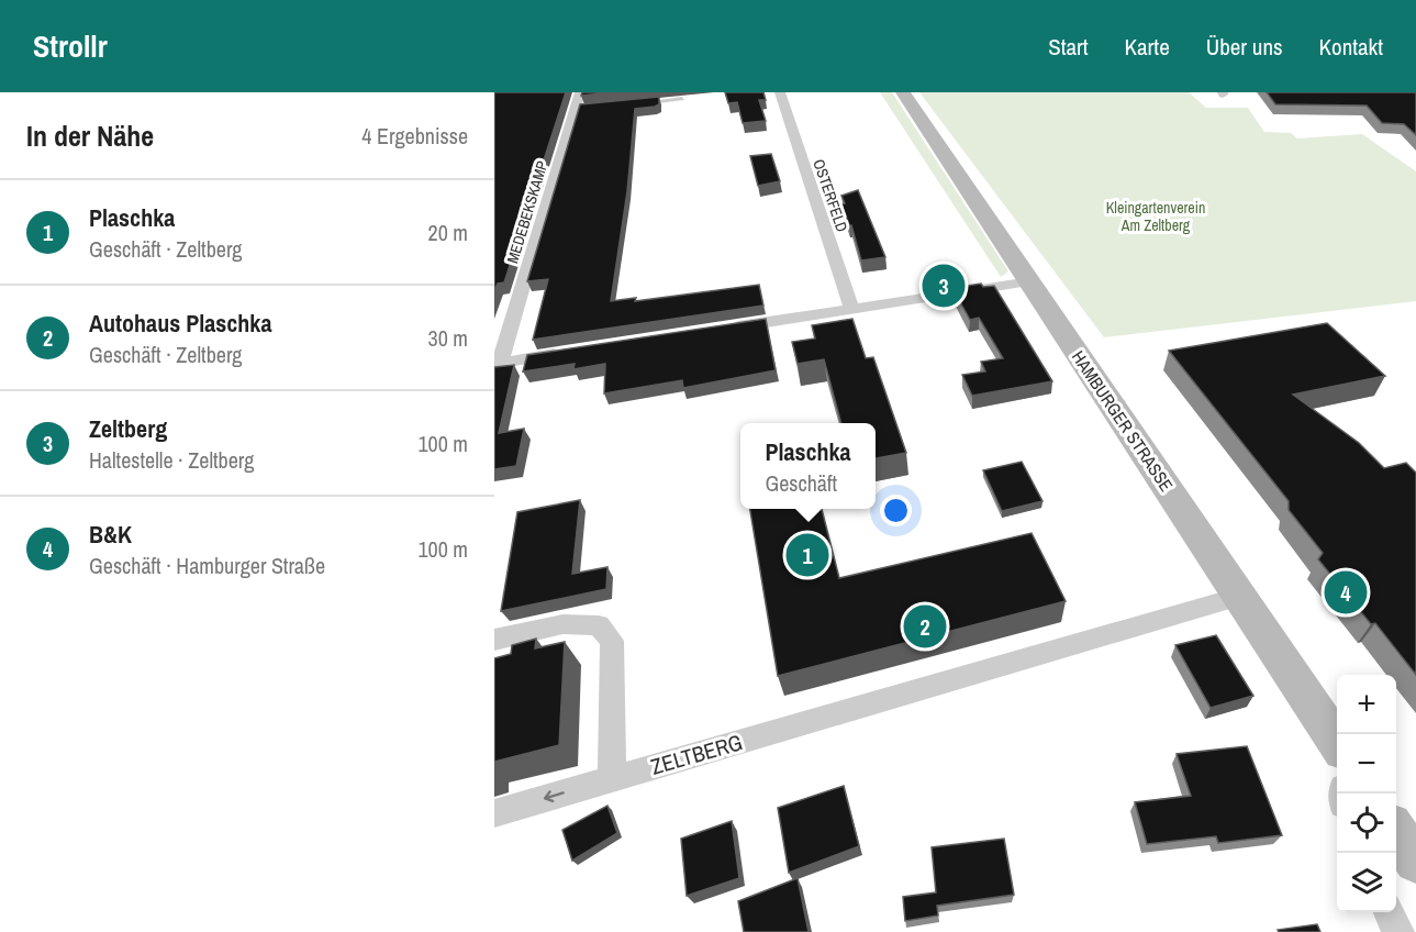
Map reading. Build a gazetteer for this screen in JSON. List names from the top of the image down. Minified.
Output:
{"streets":{"main road":["HAMBURGER STRASSE"],"street":["OSTERFELD","MEDEBEKSKAMP","ZELTBERG"]},"crossings":[["HAMBURGER STRASSE","ZELTBERG"]],"parks":["Kleingartenverein Am Zeltberg"],"page":{"header":"Strollr","nav":["Start","Karte","Über uns","Kontakt"],"heading":["In der Nähe","4 Ergebnisse"],"list":[{"mark":"1","name":"Plaschka","note":"Geschäft · Zeltberg","value":"20 m"},{"mark":"2","name":"Autohaus Plaschka","note":"Geschäft · Zeltberg","value":"30 m"},{"mark":"3","name":"Zeltberg","note":"Haltestelle · Zeltberg","value":"100 m"},{"mark":"4","name":"B&K","note":"Geschäft · Hamburger Straße","value":"100 m"}],"pins":["3","1","4","2"],"popup":["Plaschka","Geschäft"],"map_buttons":["+","−"]}}
